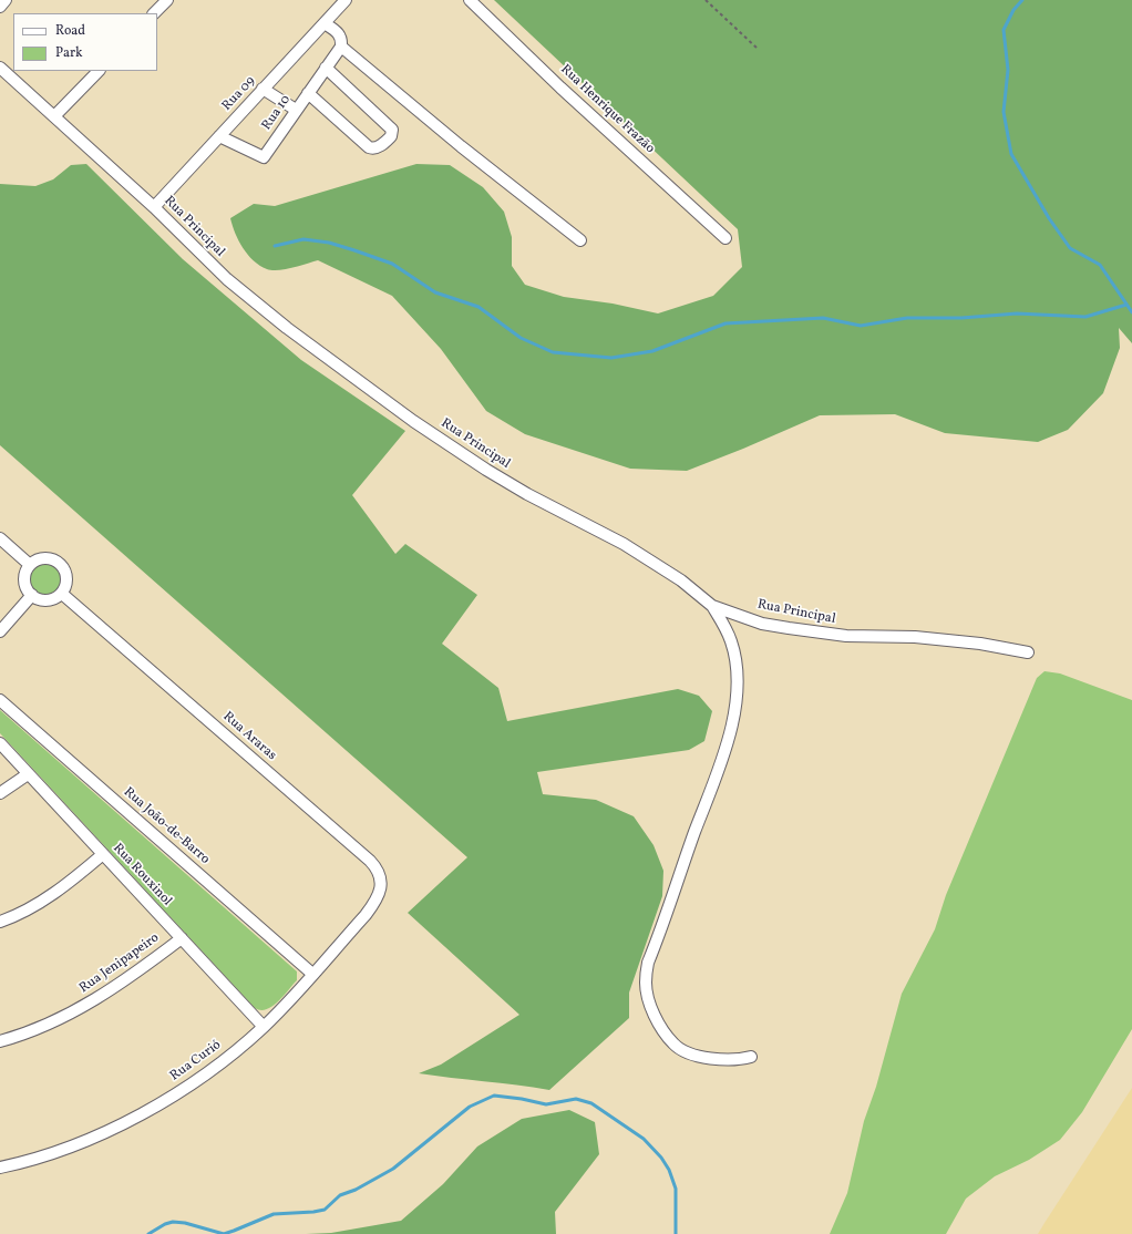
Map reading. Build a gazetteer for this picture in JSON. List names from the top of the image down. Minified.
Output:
{"streets":{"street":["Rua 09","Rua Henrique Frazão","Rua 10","Rua Principal","Rua Araras","Rua João-de-Barro","Rua Rouxinol","Rua Jenipapeiro","Rua Curió"]},"crossings":[["Rua 09","Rua 10"],["Rua 09","Rua Principal"],["Rua Araras","Rua Curió"],["Rua João-de-Barro","Rua Curió"],["Rua Rouxinol","Rua Jenipapeiro"],["Rua Rouxinol","Rua Curió"]],"legend":["Road","Park"]}
